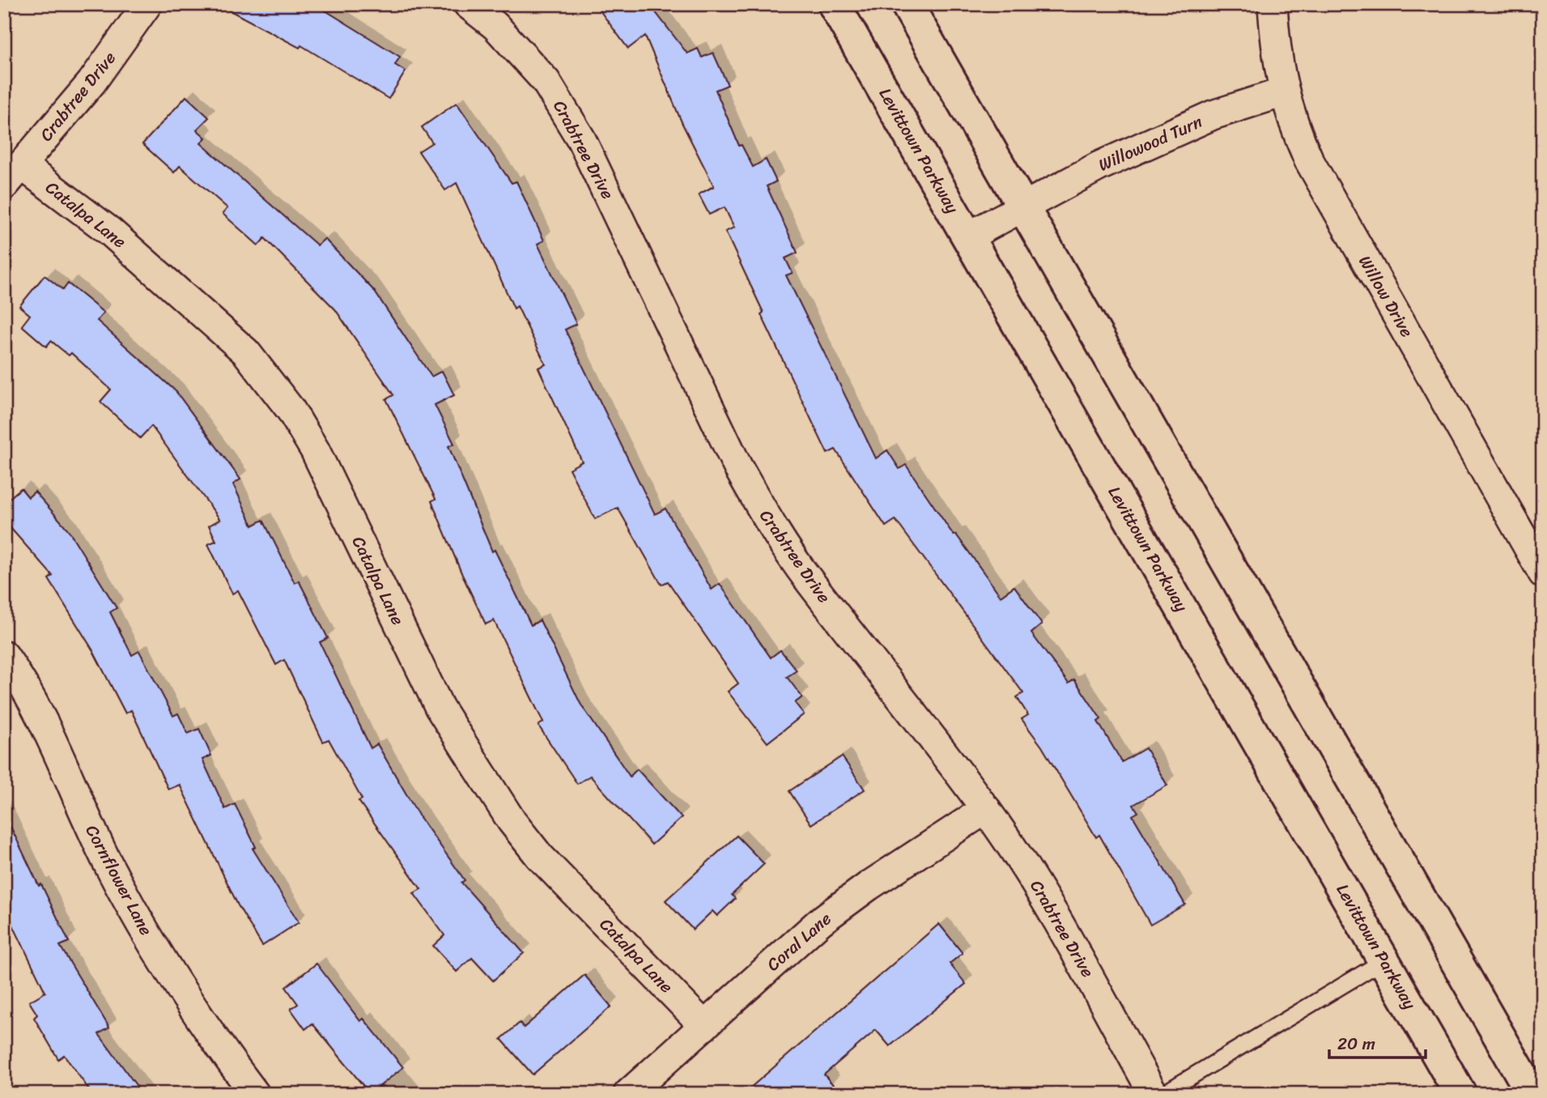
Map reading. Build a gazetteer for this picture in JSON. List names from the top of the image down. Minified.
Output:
{"streets":{"main road":["Levittown Parkway"],"street":["Crabtree Drive","Willowood Turn","Catalpa Lane","Willow Drive","Cornflower Lane","Coral Lane"]},"crossings":[["Crabtree Drive","Catalpa Lane"],["Crabtree Drive","Coral Lane"],["Willowood Turn","Levittown Parkway"],["Willowood Turn","Willow Drive"],["Catalpa Lane","Coral Lane"]],"scale_bar":"20 m"}
